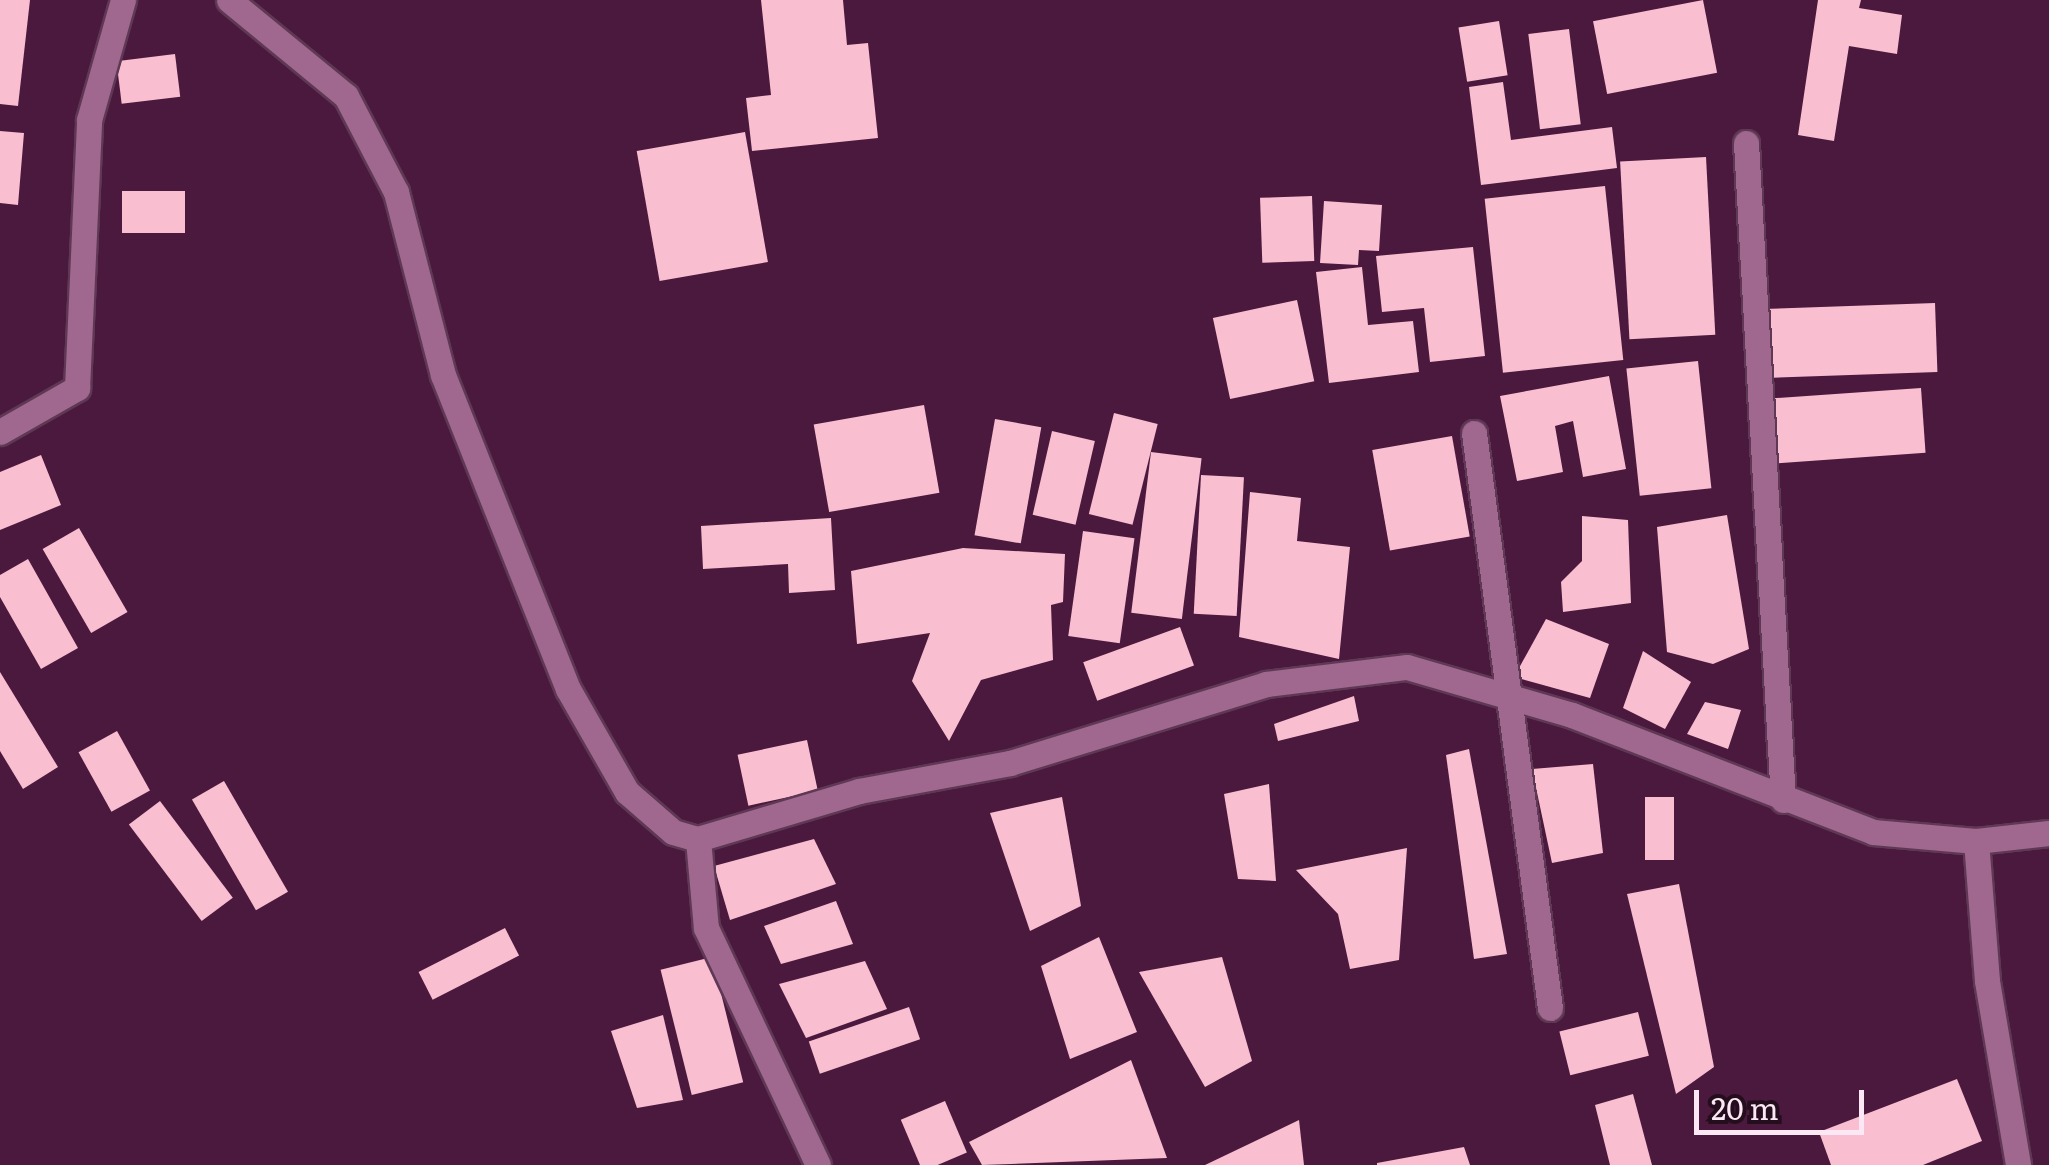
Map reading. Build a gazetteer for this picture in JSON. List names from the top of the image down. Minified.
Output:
{"scale_bar":"20 m"}
